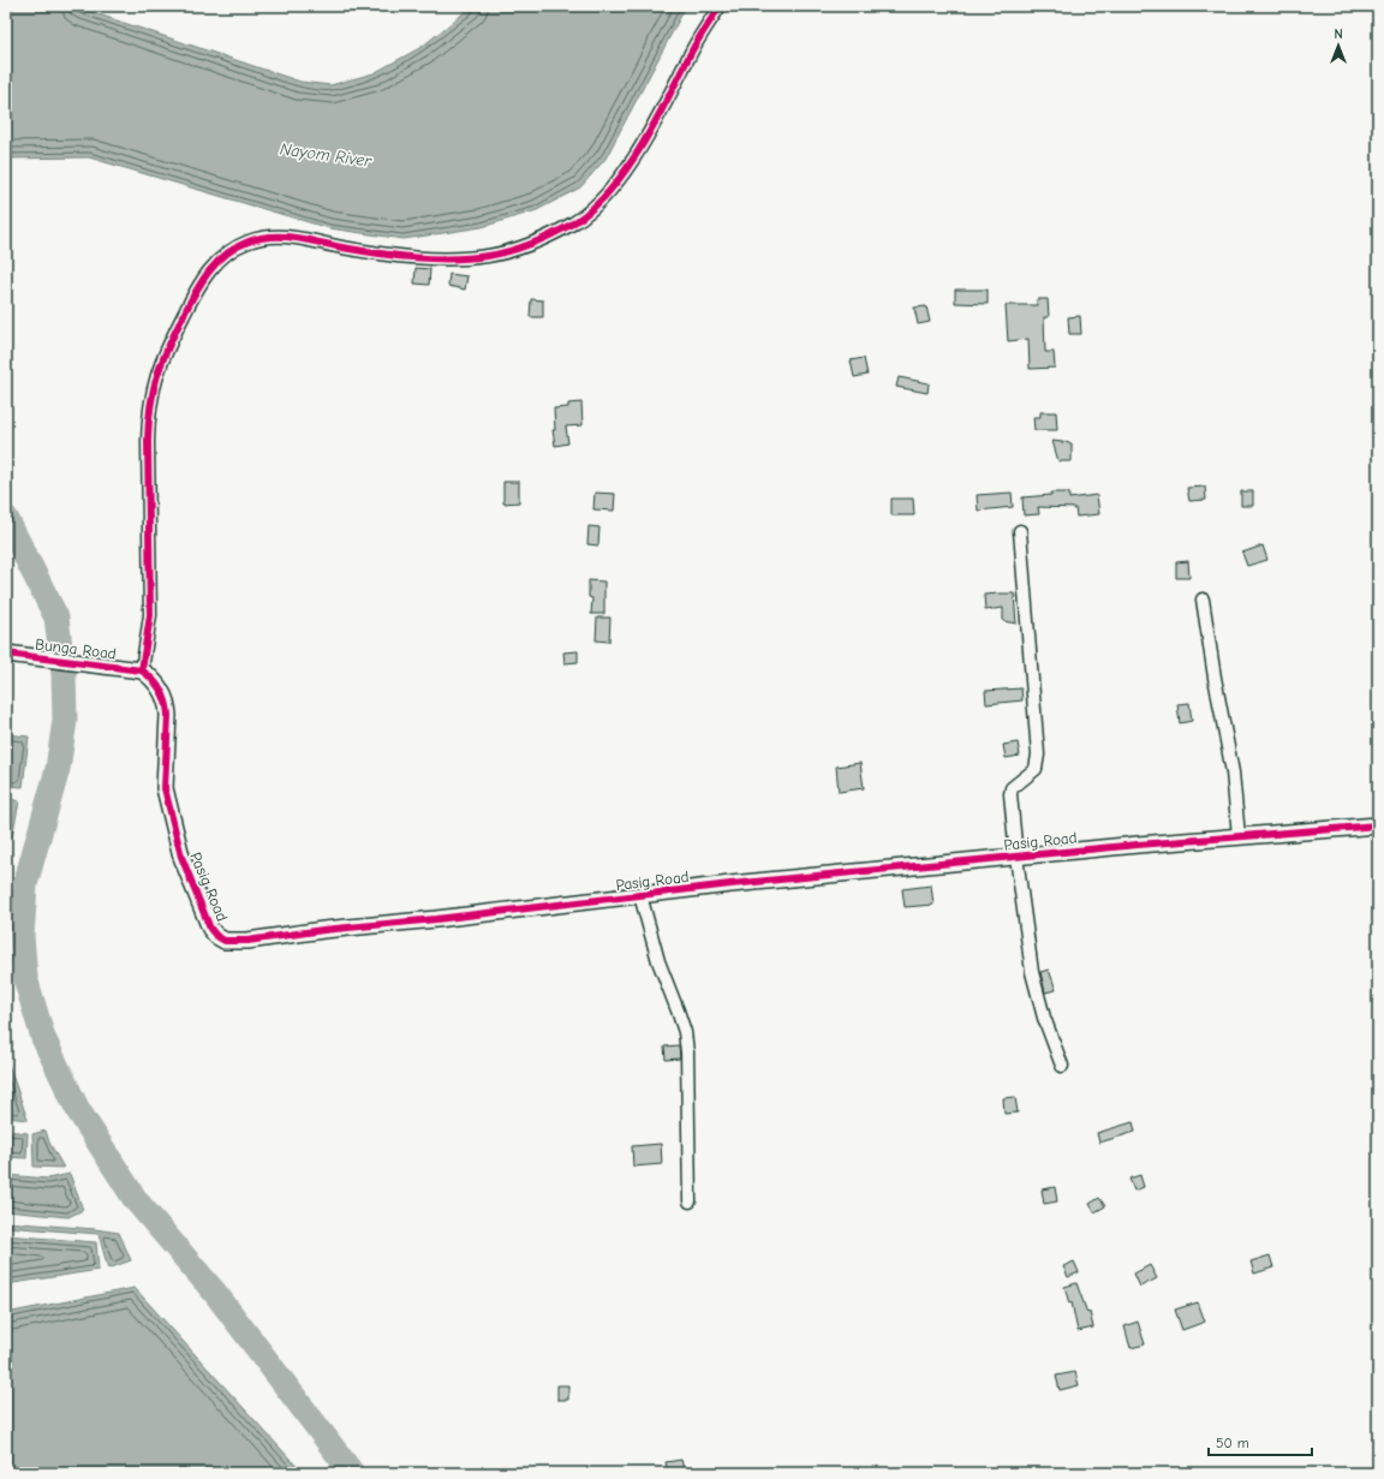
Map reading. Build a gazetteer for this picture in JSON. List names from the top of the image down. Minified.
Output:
{"streets":{"street":["Bunga Road","Pasig Road"]},"crossings":[["Bunga Road","Pasig Road"]],"water":["Nayom River"],"scale_bar":"50 m","north":"top"}
